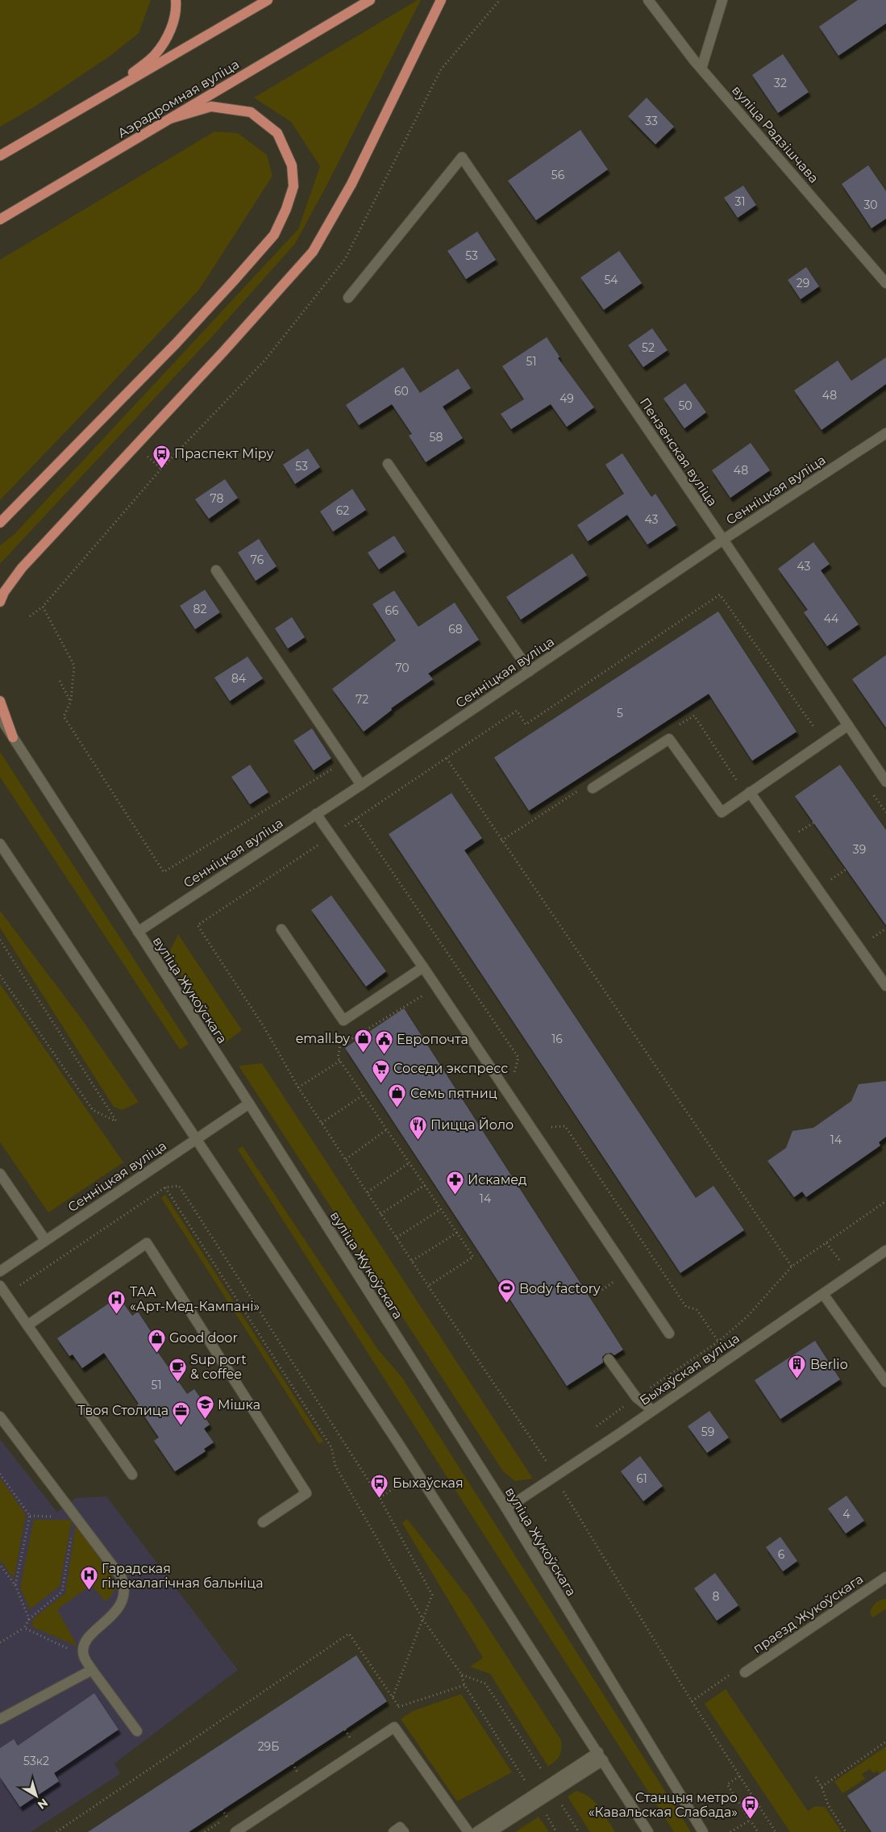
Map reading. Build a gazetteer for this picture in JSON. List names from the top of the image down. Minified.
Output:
{"streets":{"main road":["Аэрадромная вуліца"],"street":["вуліца Радзішчава","Пензенская вуліца","Сенніцкая вуліца","вуліца Жукоўскага","Быхаўская вуліца","праезд Жукоўскага"]},"crossings":[["Пензенская вуліца","Сенніцкая вуліца"],["Сенніцкая вуліца","вуліца Жукоўскага"],["вуліца Жукоўскага","Быхаўская вуліца"]],"places":{"bus stop":["Праспект Міру","Быхаўская","Станцыя метро «Кавальская Слабада»"],"shop":["emall.by","Семь пятниц","Good door"],"public building":["Европочта"],"supermarket":["Соседи экспресс"],"restaurant":["Пицца Йоло"],"pharmacy":["Искамед"],"sports":["Body factory"],"hospital":["ТАА «Арт-Мед-Кампані»","Гарадская гінекалагічная бальніца"],"building":["Berlio"],"cafe":["Sup port & coffee"],"school or university":["Мішка"],"office":["Твоя Столица"]},"house_numbers":["32","33","56","31","30","53","54","29","52","51","60","48","49","50","58","53","48","78","62","43","76","43","82","66","44","68","70","84","72","5","39","16","14","14","51","59","61","4","6","8","29Б","53к2"],"north":"bottom right"}
